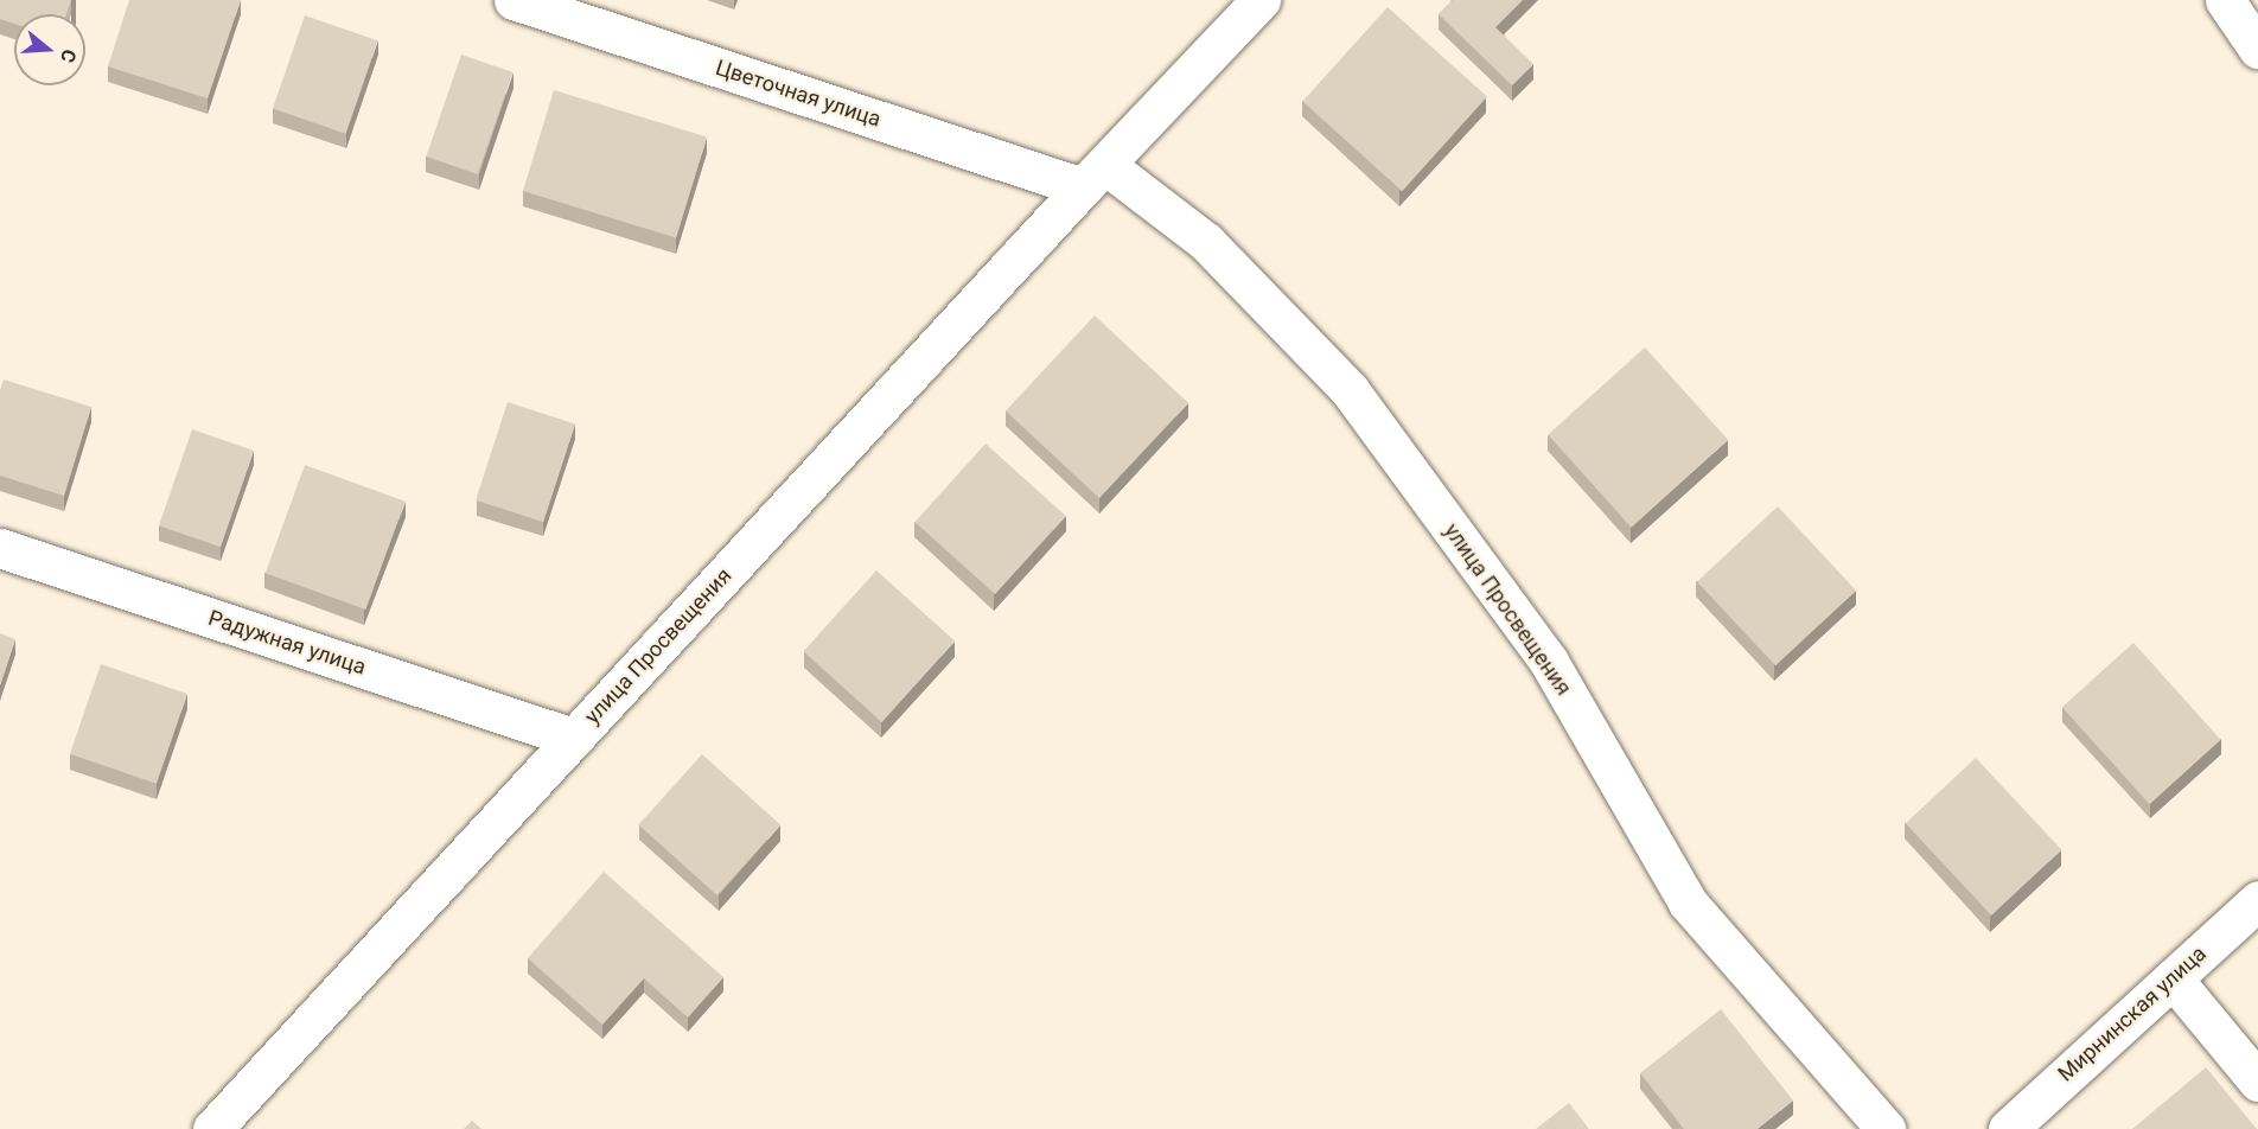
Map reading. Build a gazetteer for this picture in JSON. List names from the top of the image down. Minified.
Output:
{"streets":{"street":["Цветочная улица","улица Просвещения","Радужная улица","Мирнинская улица"]},"crossings":[["Цветочная улица","улица Просвещения"],["улица Просвещения","Радужная улица"]],"north":"right"}
